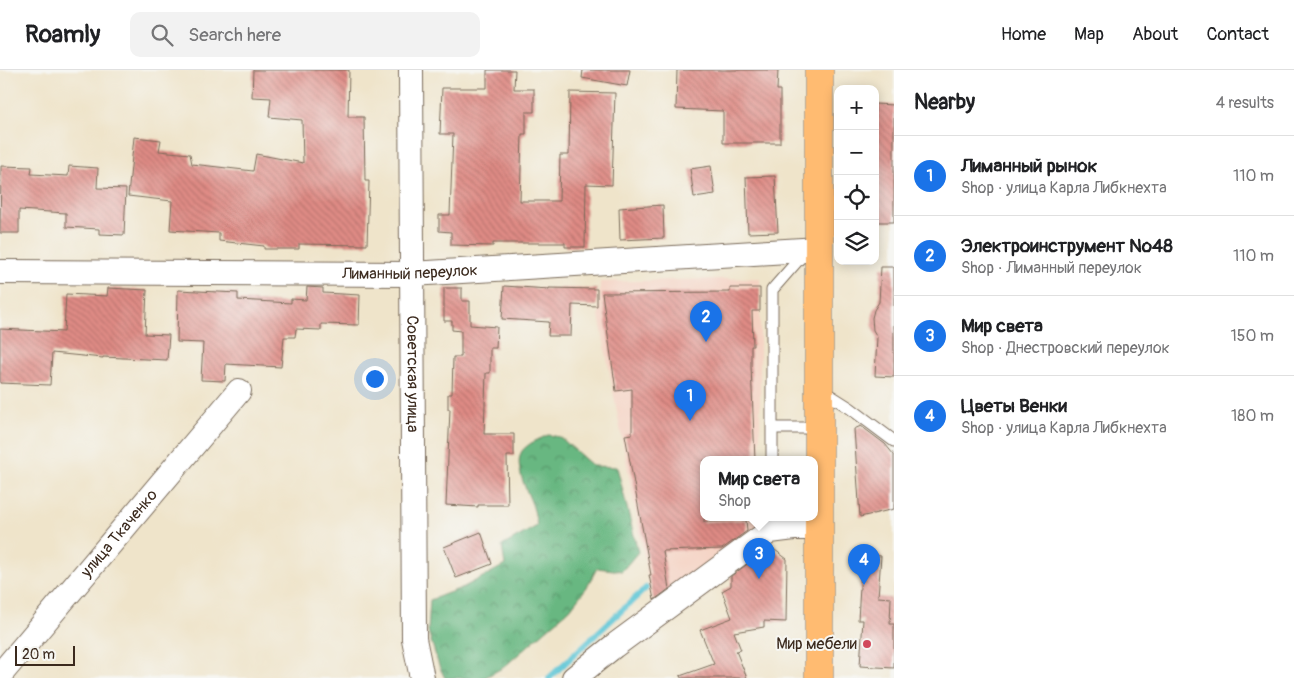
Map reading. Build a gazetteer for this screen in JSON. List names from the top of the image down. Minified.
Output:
{"streets":{"street":["Лиманный переулок","Советская улица","улица Ткаченко"]},"crossings":[["Лиманный переулок","Советская улица"]],"places":["Мир мебели"],"scale_bar":"20 m","page":{"header":"Roamly","search":"Search here","nav":["Home","Map","About","Contact"],"heading":["Nearby","4 results"],"map_buttons":["+","−"],"list":[{"mark":"1","name":"Лиманный рынок","note":"Shop · улица Карла Либкнехта","value":"110 m"},{"mark":"2","name":"Электроинструмент №48","note":"Shop · Лиманный переулок","value":"110 m"},{"mark":"3","name":"Мир света","note":"Shop · Днестровский переулок","value":"150 m"},{"mark":"4","name":"Цветы Венки","note":"Shop · улица Карла Либкнехта","value":"180 m"}],"pins":["2","1","3","4"],"popup":["Мир света","Shop"],"scale":"20 m"}}
